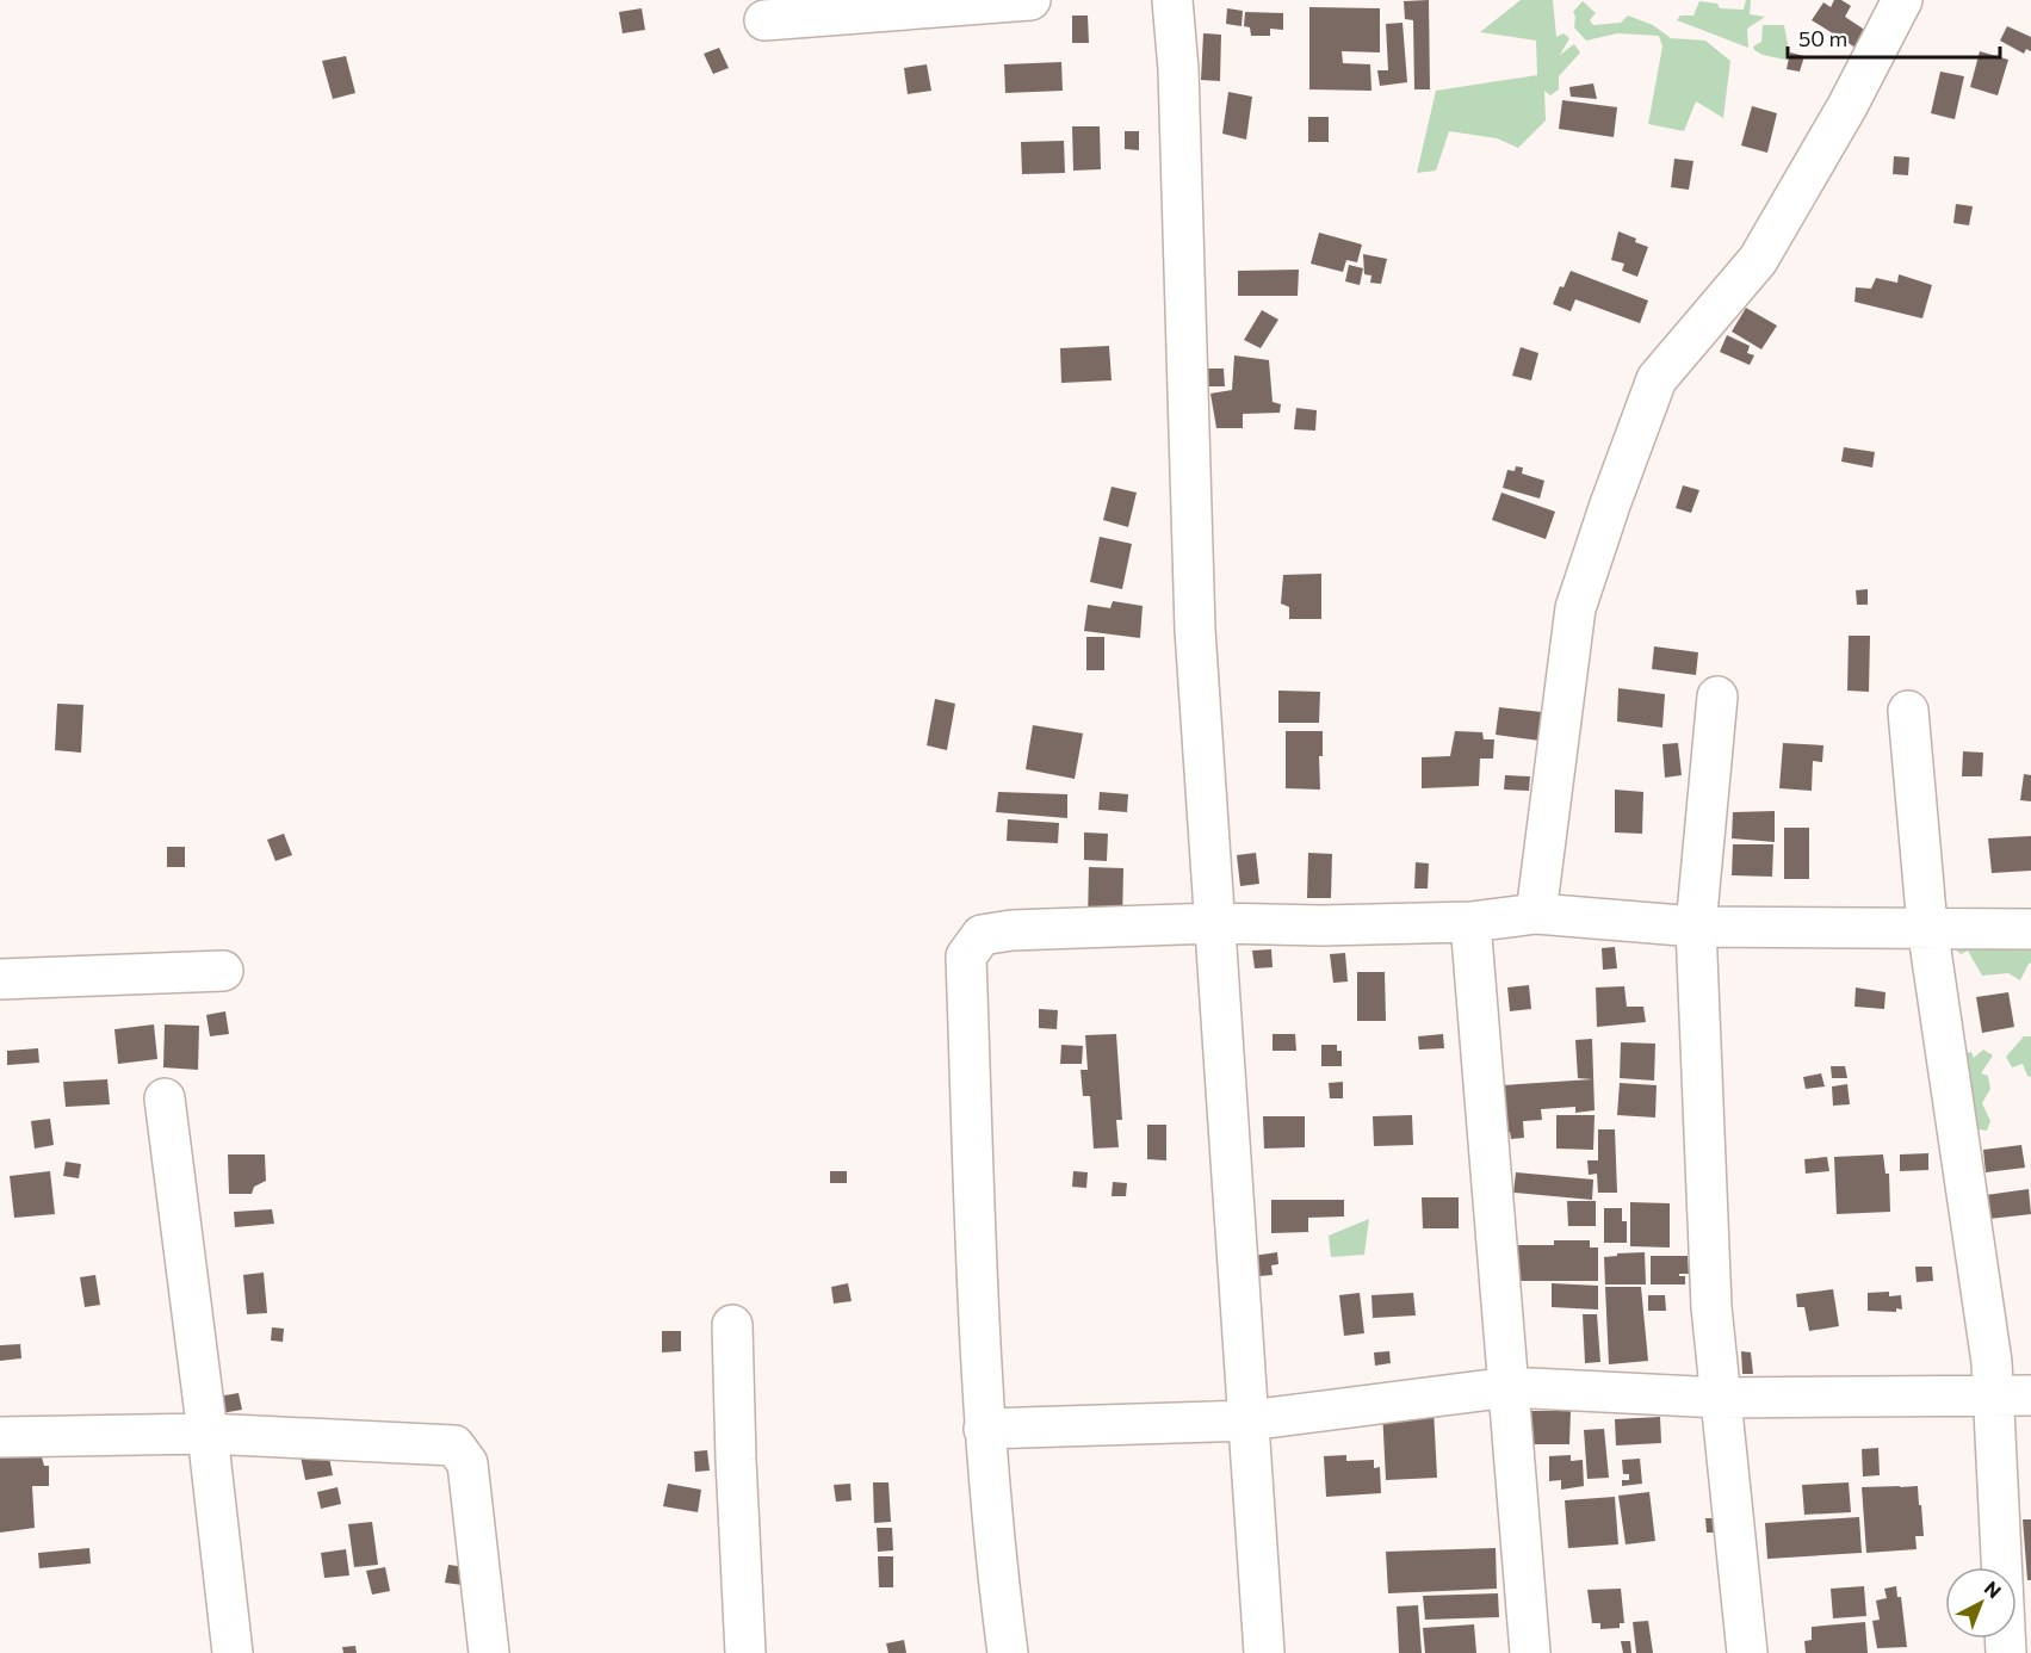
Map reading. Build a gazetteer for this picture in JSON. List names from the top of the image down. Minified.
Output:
{"scale_bar":"50 m","north":"top right"}
